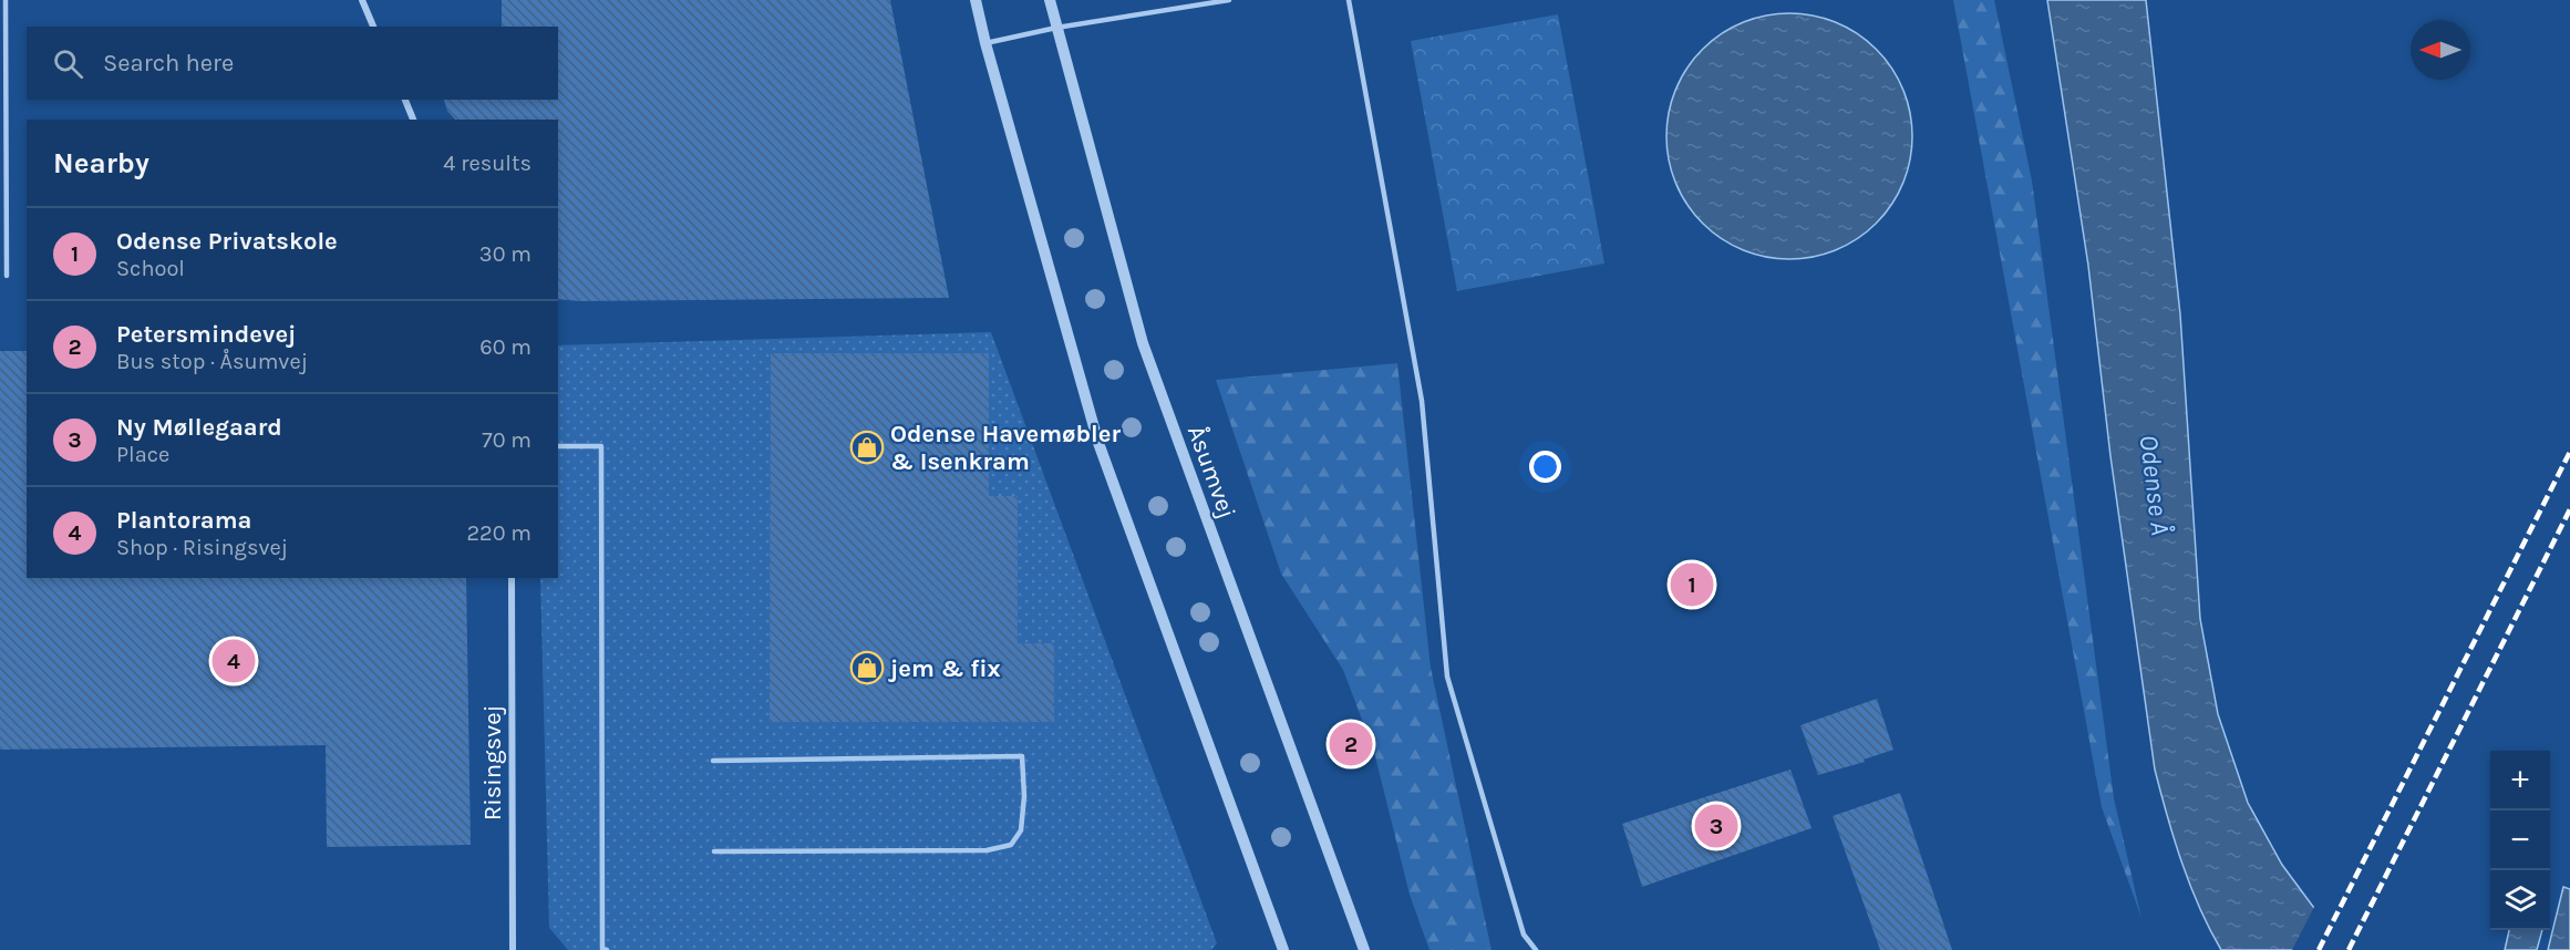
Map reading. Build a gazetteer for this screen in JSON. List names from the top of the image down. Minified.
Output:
{"streets":{"street":["Åsumvej","Risingsvej"]},"water":["Odense Å"],"places":{"shop":["Odense Havemøbler & Isenkram","jem & fix"]},"north":"left","page":{"search":"Search here","heading":["Nearby","4 results"],"list":[{"mark":"1","name":"Odense Privatskole","note":"School","value":"30 m"},{"mark":"2","name":"Petersmindevej","note":"Bus stop · Åsumvej","value":"60 m"},{"mark":"3","name":"Ny Møllegaard","note":"Place","value":"70 m"},{"mark":"4","name":"Plantorama","note":"Shop · Risingsvej","value":"220 m"}],"pins":["1","4","2","3"],"map_buttons":["+","−"]}}
